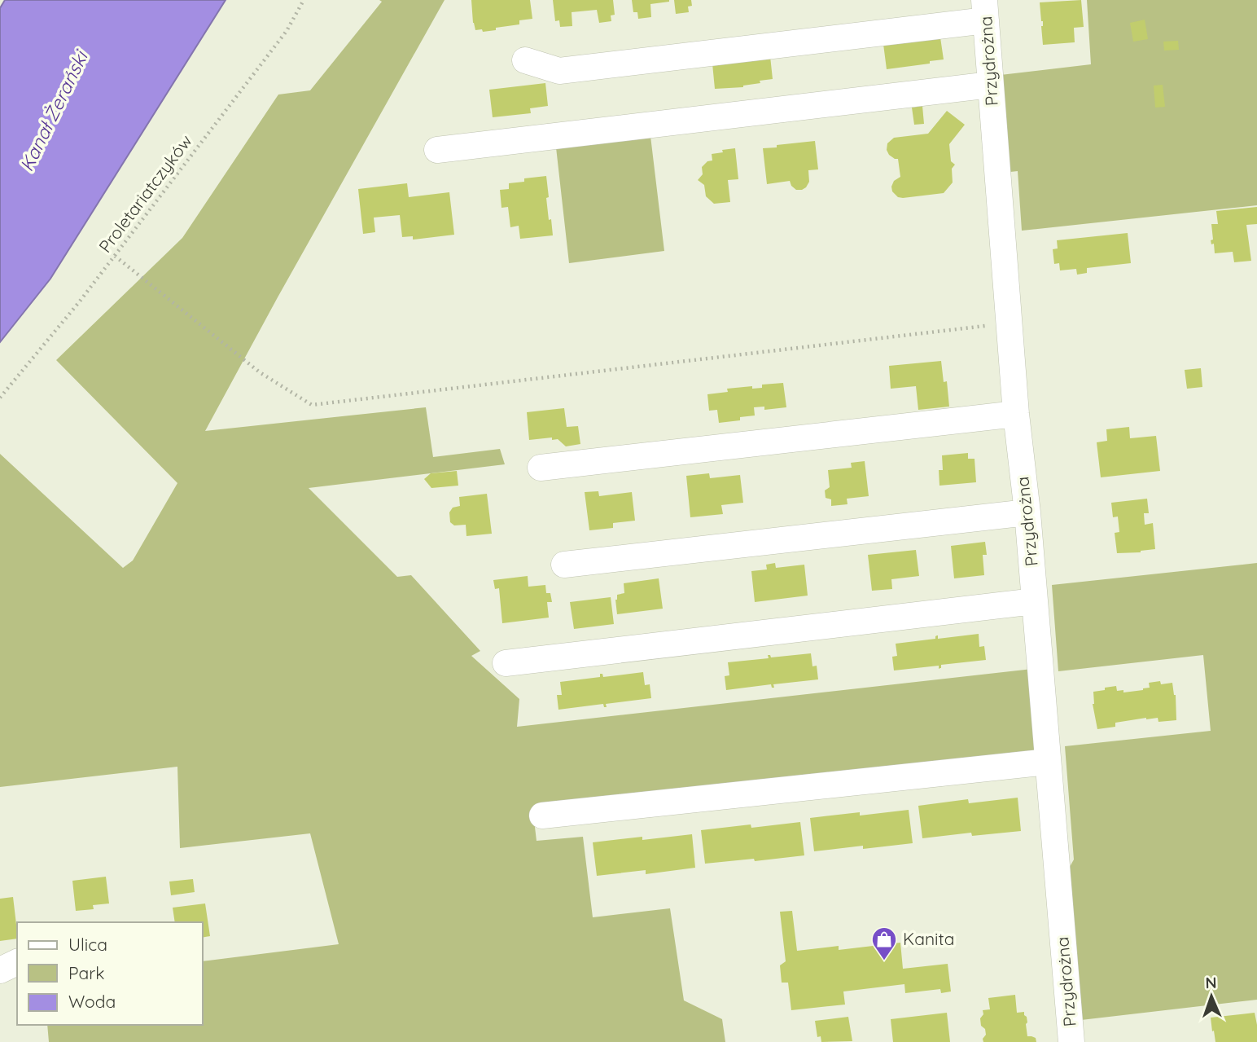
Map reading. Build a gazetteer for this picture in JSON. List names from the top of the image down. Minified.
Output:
{"streets":{"street":["Przydrożna"],"path":["Proletariatczyków"]},"water":["Kanał Żerański"],"places":{"shop":["Kanita"]},"legend":["Ulica","Park","Woda"],"north":"top"}
